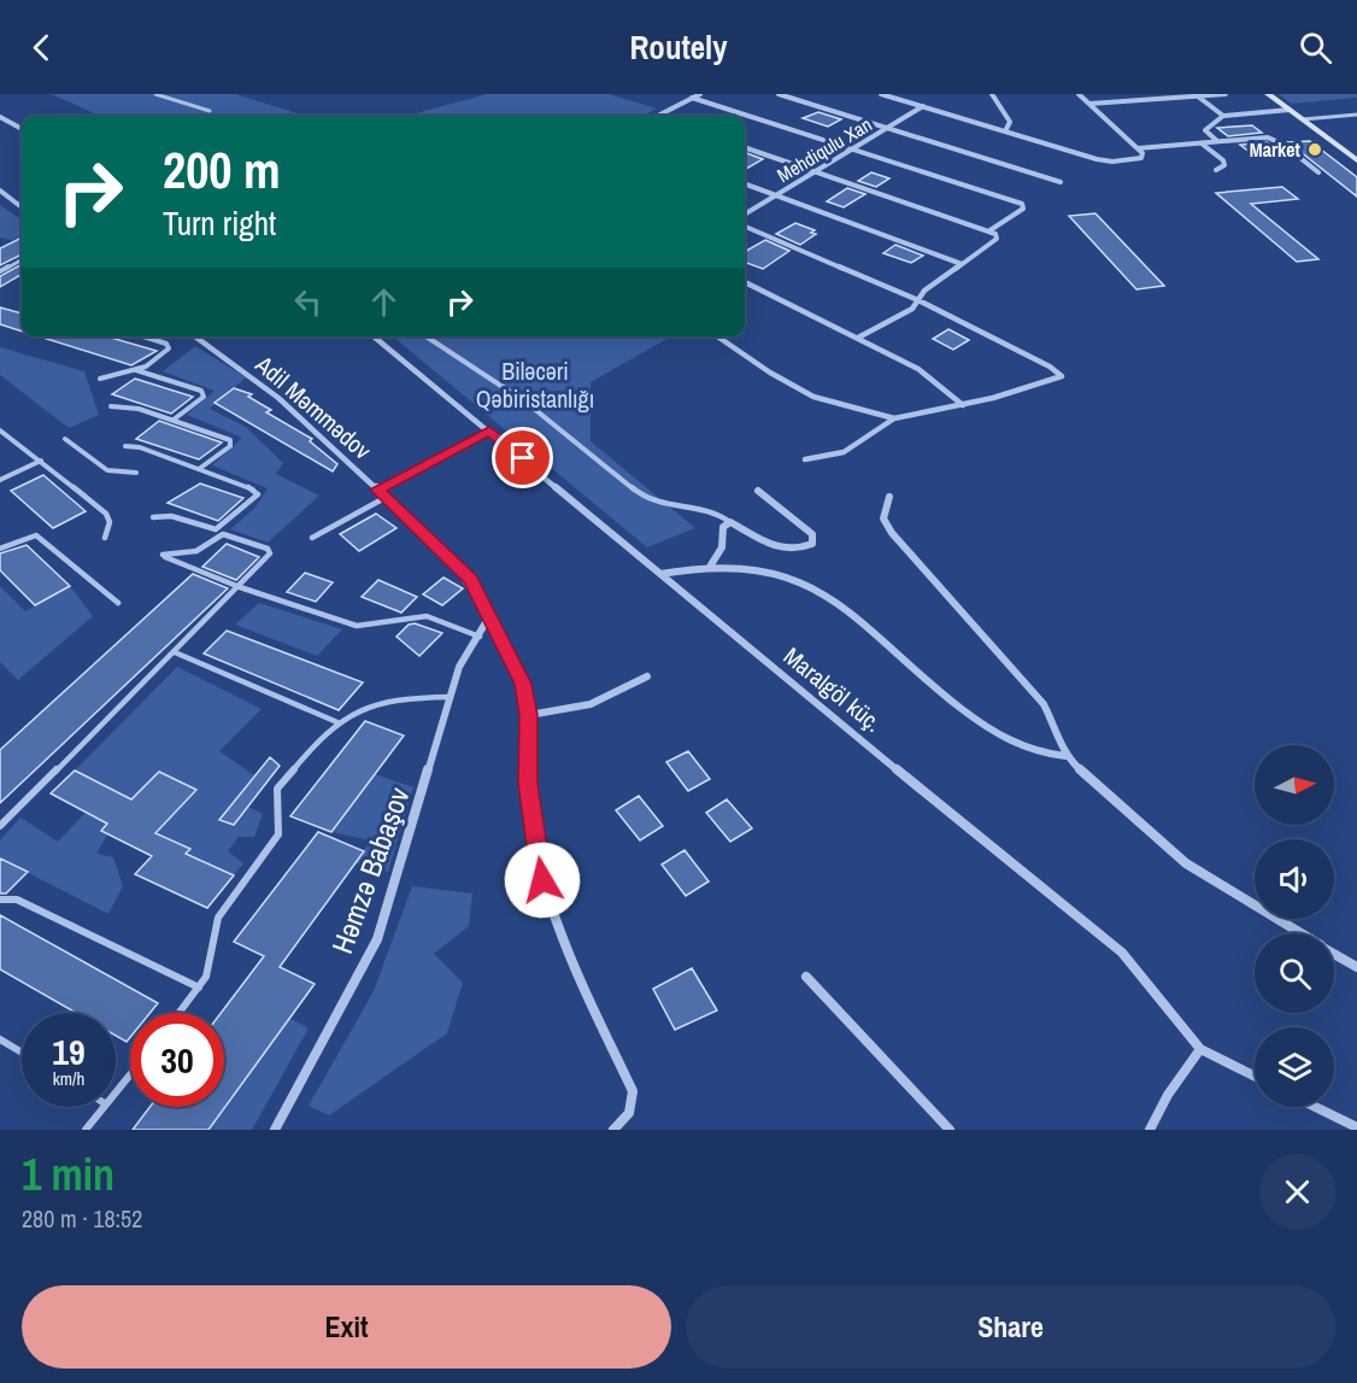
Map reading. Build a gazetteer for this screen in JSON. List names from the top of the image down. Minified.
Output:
{"streets":{"street":["Mehdiqulu Xan","Adil Məmmədov","Maralgöl küç.","Həmzə Babaşov"]},"parks":["Biləcəri Qəbiristanlığı"],"places":["Market"],"north":"right","page":{"header":"Routely","turn":["200 m","Turn right"],"speed":"19 km/h","limit":"30","heading":["1 min","280 m · 18:52"],"buttons":["Exit","Share"]}}
